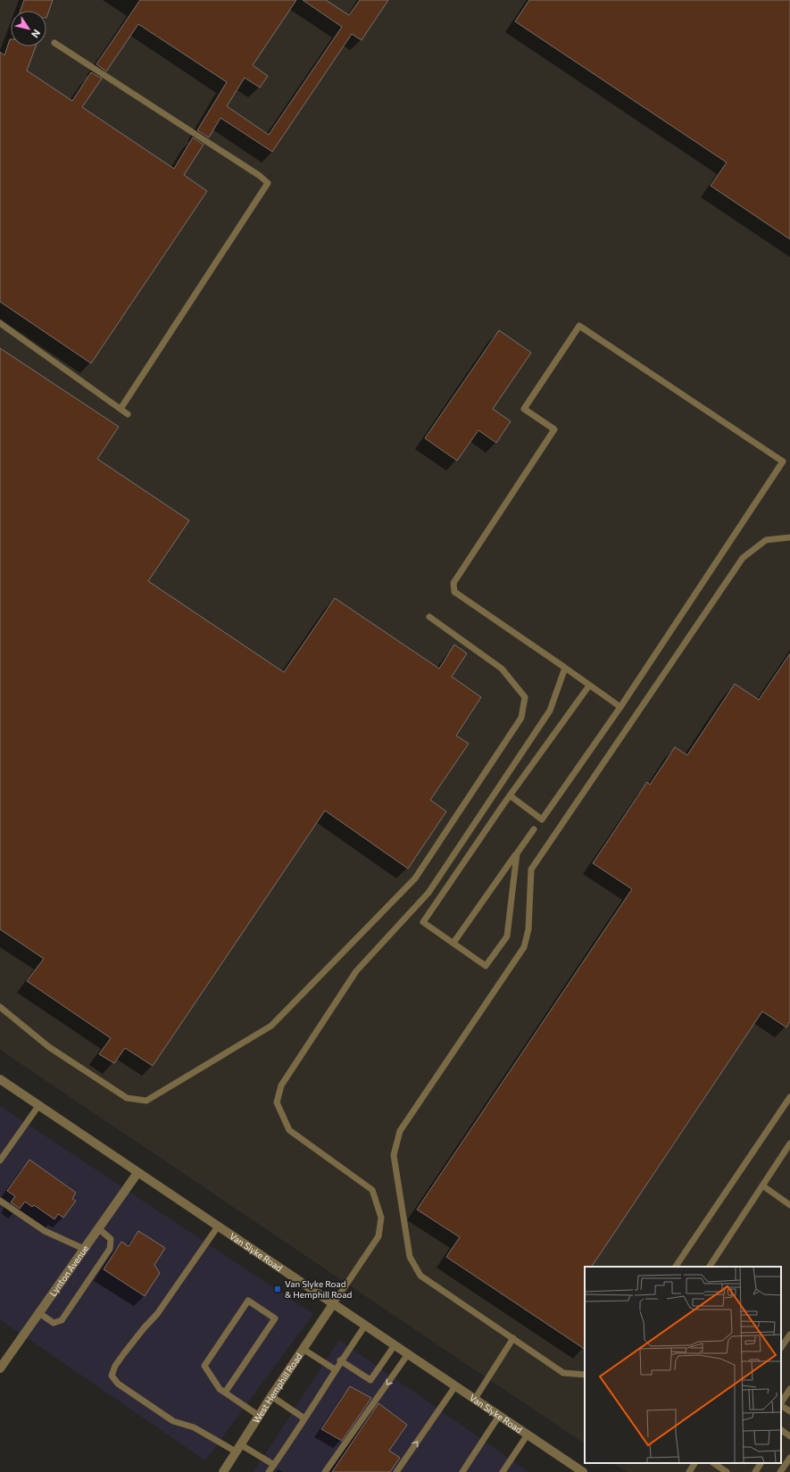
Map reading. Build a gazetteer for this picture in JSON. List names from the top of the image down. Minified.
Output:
{"streets":{"street":["Van Slyke Road","Lynton Avenue","West Hemphill Road"]},"crossings":[["Van Slyke Road","Lynton Avenue"],["Van Slyke Road","West Hemphill Road"]],"places":{"transit":["Van Slyke Road & Hemphill Road"]},"north":"bottom right"}
